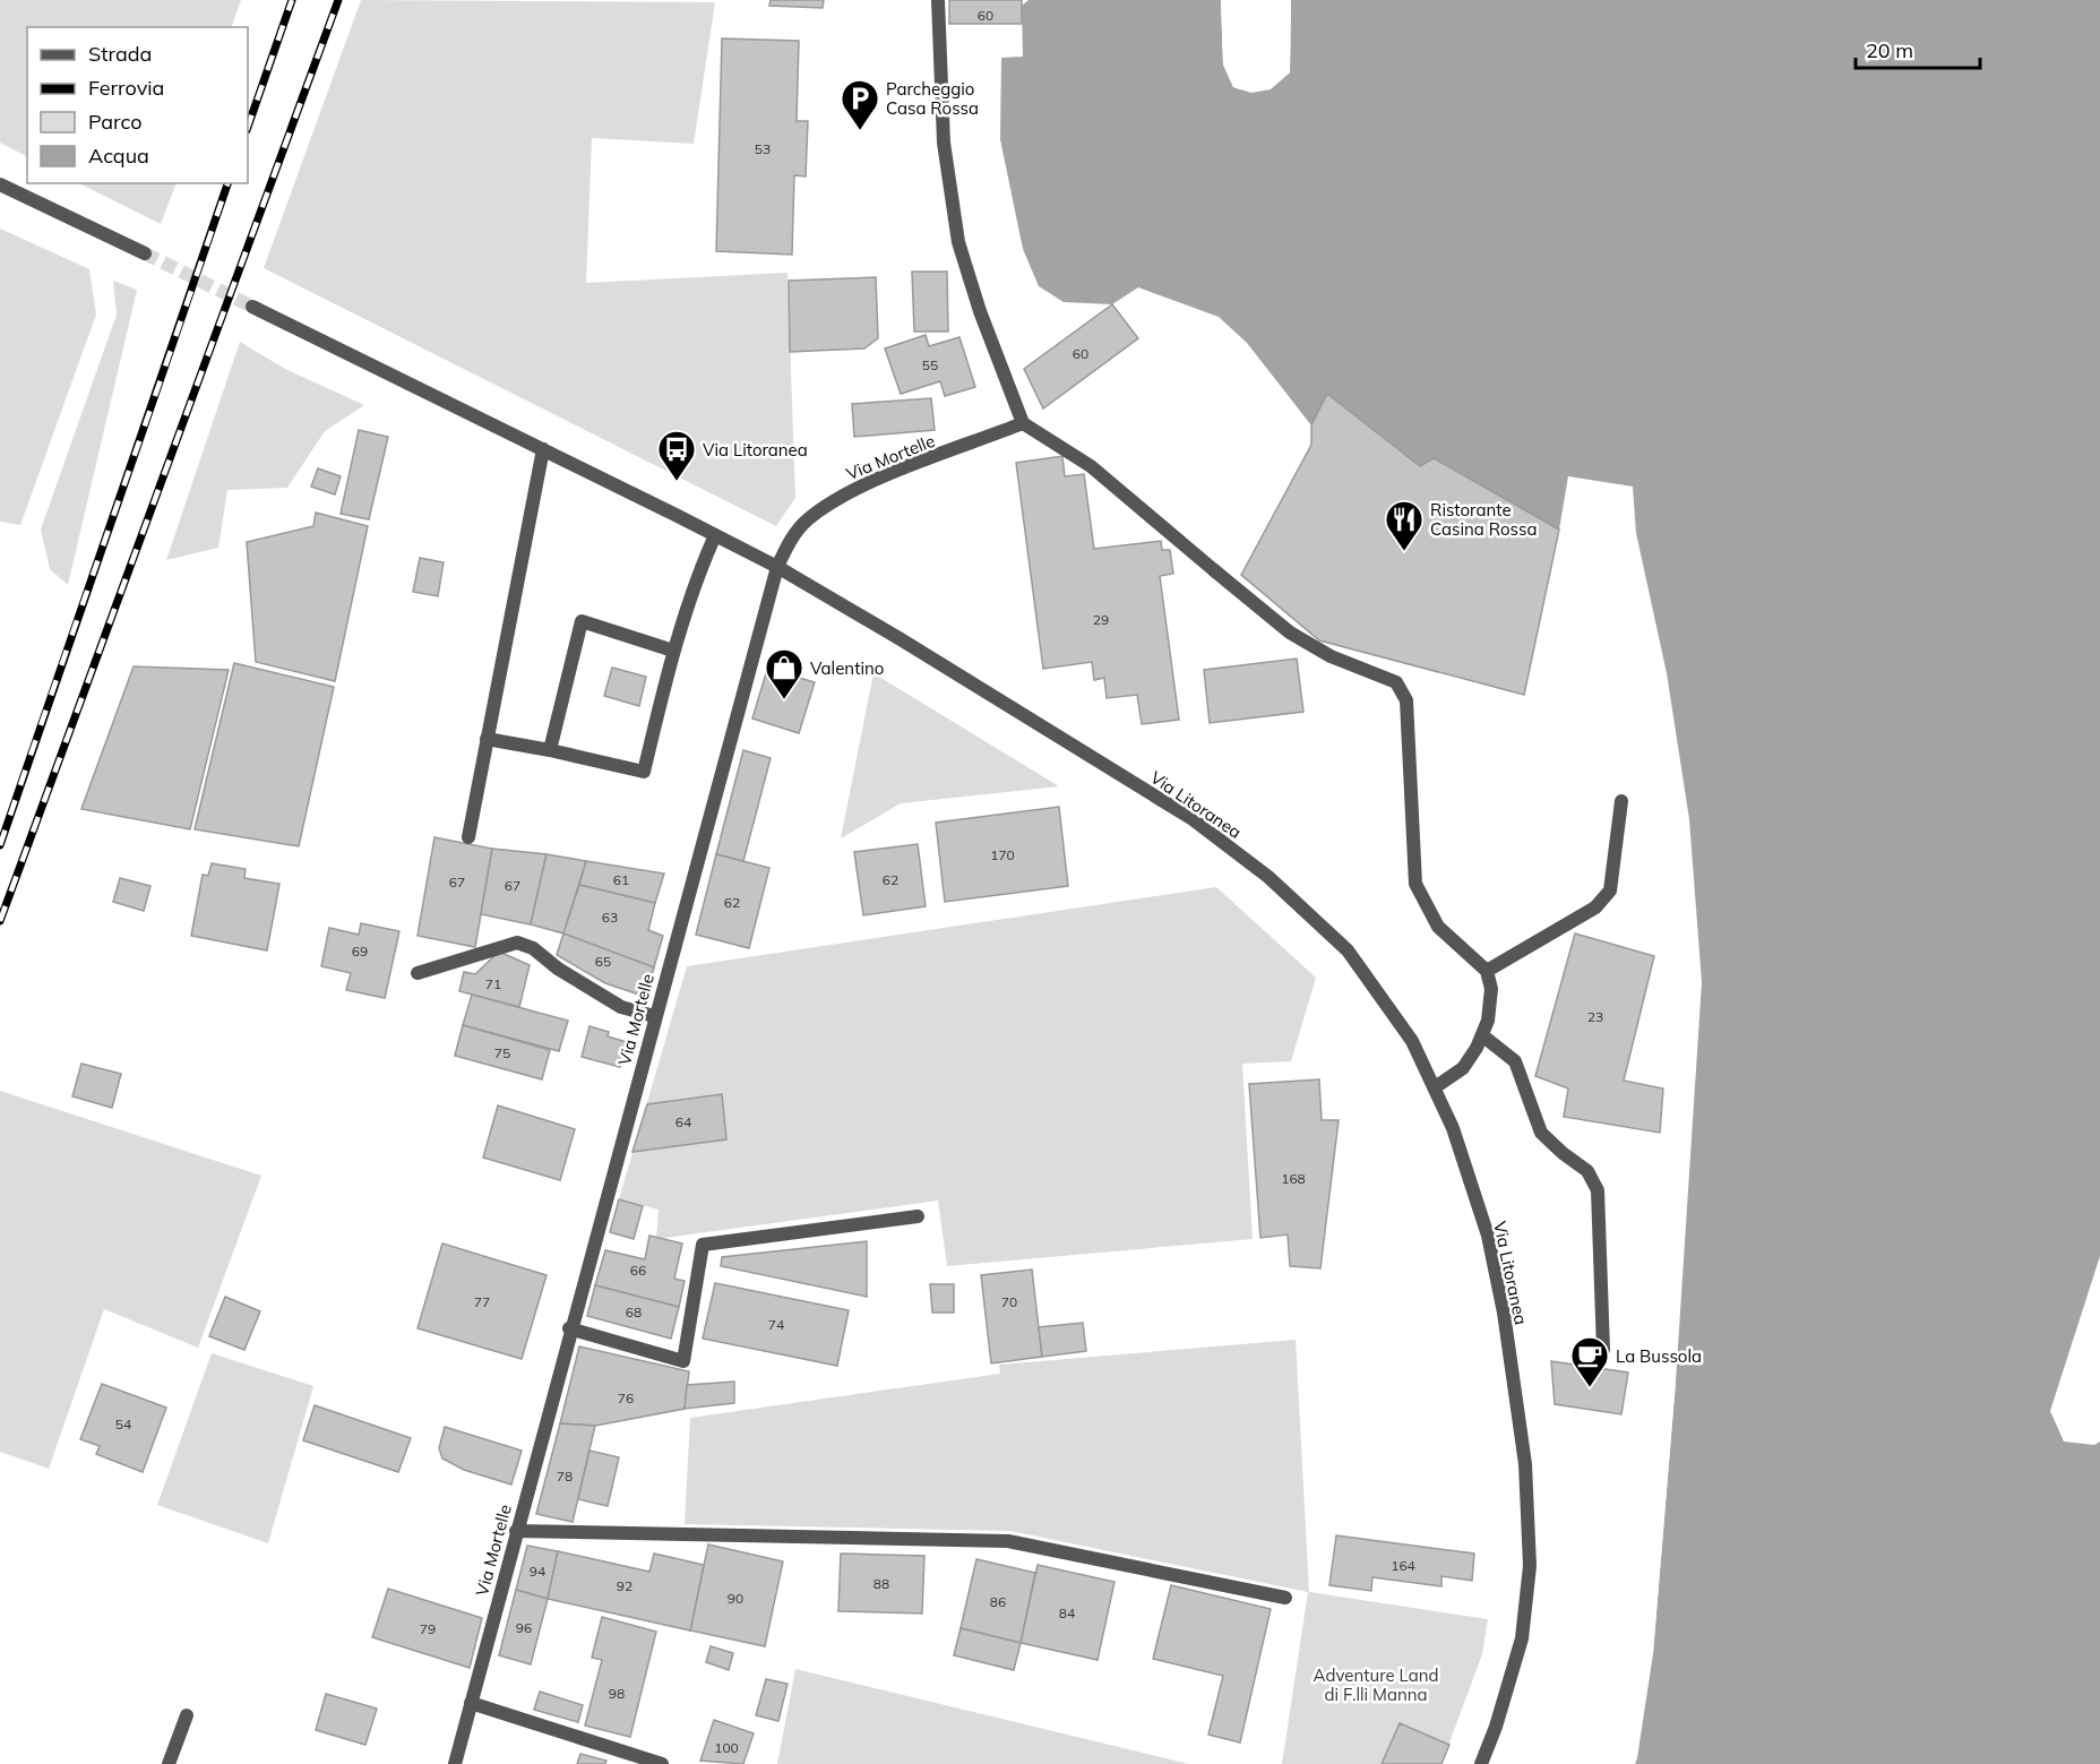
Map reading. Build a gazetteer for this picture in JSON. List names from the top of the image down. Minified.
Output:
{"streets":{"street":["Via Mortelle","Via Litoranea"]},"crossings":[["Via Mortelle","Via Litoranea"]],"parks":["Adventure Land di F.lli Manna"],"places":{"parking":["Parcheggio Casa Rossa"],"bus stop":["Via Litoranea"],"restaurant":["Ristorante Casina Rossa"],"shop":["Valentino"],"cafe":["La Bussola"]},"house_numbers":["60","53","60","55","29","170","61","62","67","67","62","63","69","65","71","23","75","64","168","66","77","70","68","74","76","54","78","164","94","88","92","90","86","84","96","79","98","100"],"legend":["Strada","Ferrovia","Parco","Acqua"],"scale_bar":"20 m"}
